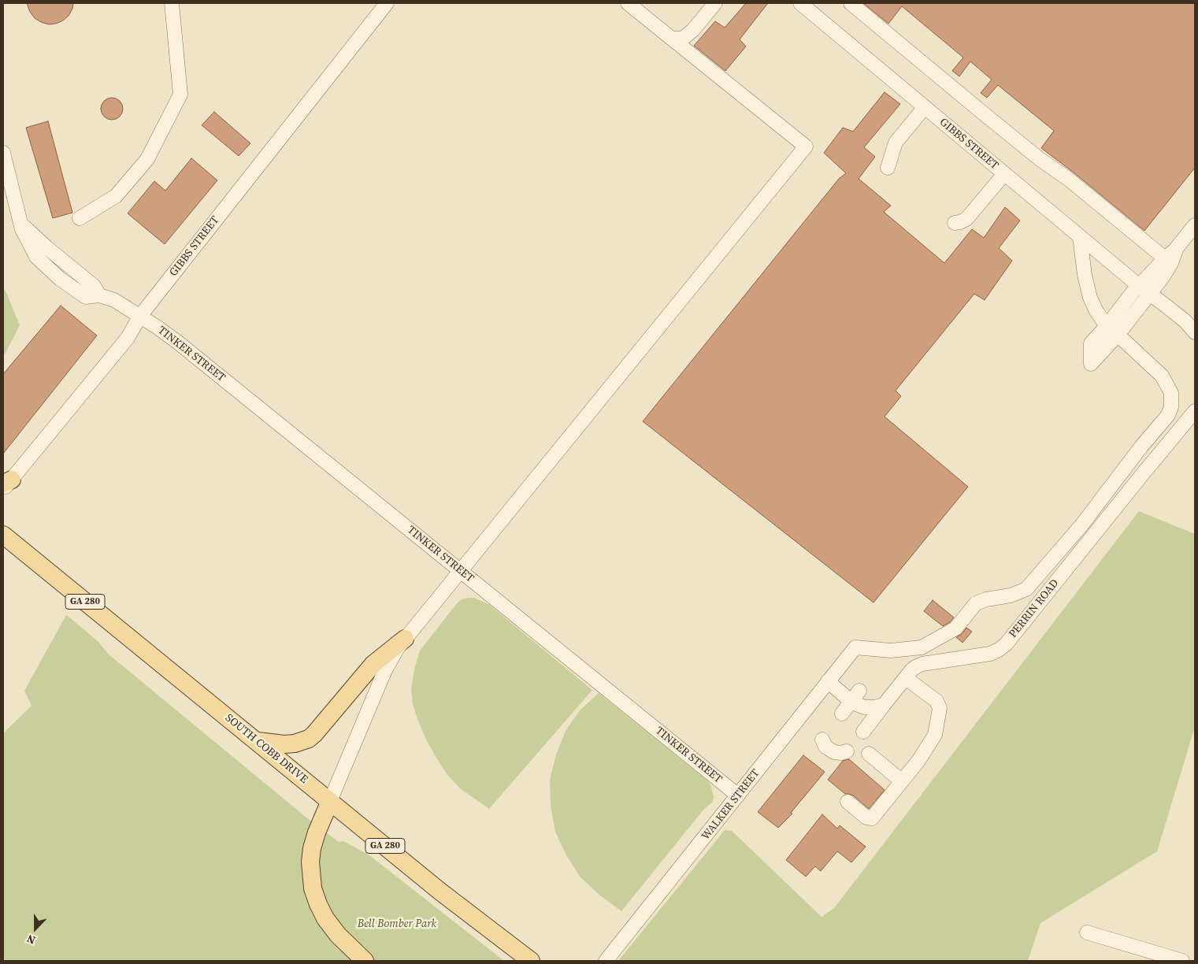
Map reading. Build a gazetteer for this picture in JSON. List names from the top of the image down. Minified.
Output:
{"streets":{"main road":["GA 280","SOUTH COBB DRIVE"],"street":["GIBBS STREET","TINKER STREET","PERRIN ROAD","WALKER STREET"]},"crossings":[["GIBBS STREET","TINKER STREET"],["TINKER STREET","WALKER STREET"]],"parks":["Bell Bomber Park"],"north":"bottom"}
